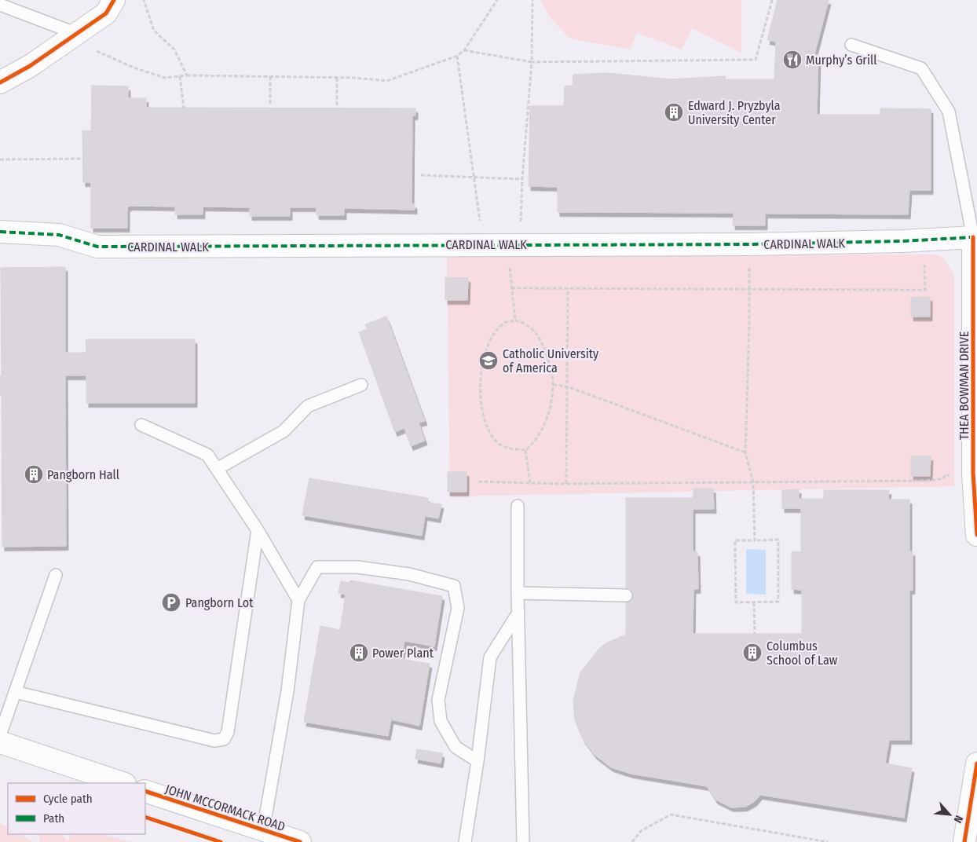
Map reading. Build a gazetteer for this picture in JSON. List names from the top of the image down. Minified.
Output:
{"streets":{"street":["CARDINAL WALK","THEA BOWMAN DRIVE","JOHN MCCORMACK ROAD"]},"crossings":[["CARDINAL WALK","THEA BOWMAN DRIVE"]],"places":{"restaurant":["Murphy’s Grill"],"building":["Edward J. Pryzbyla University Center","Pangborn Hall","Power Plant","Columbus School of Law"],"school or university":["Catholic University of America"],"parking":["Pangborn Lot"]},"legend":["Cycle path","Path"],"north":"bottom right"}
